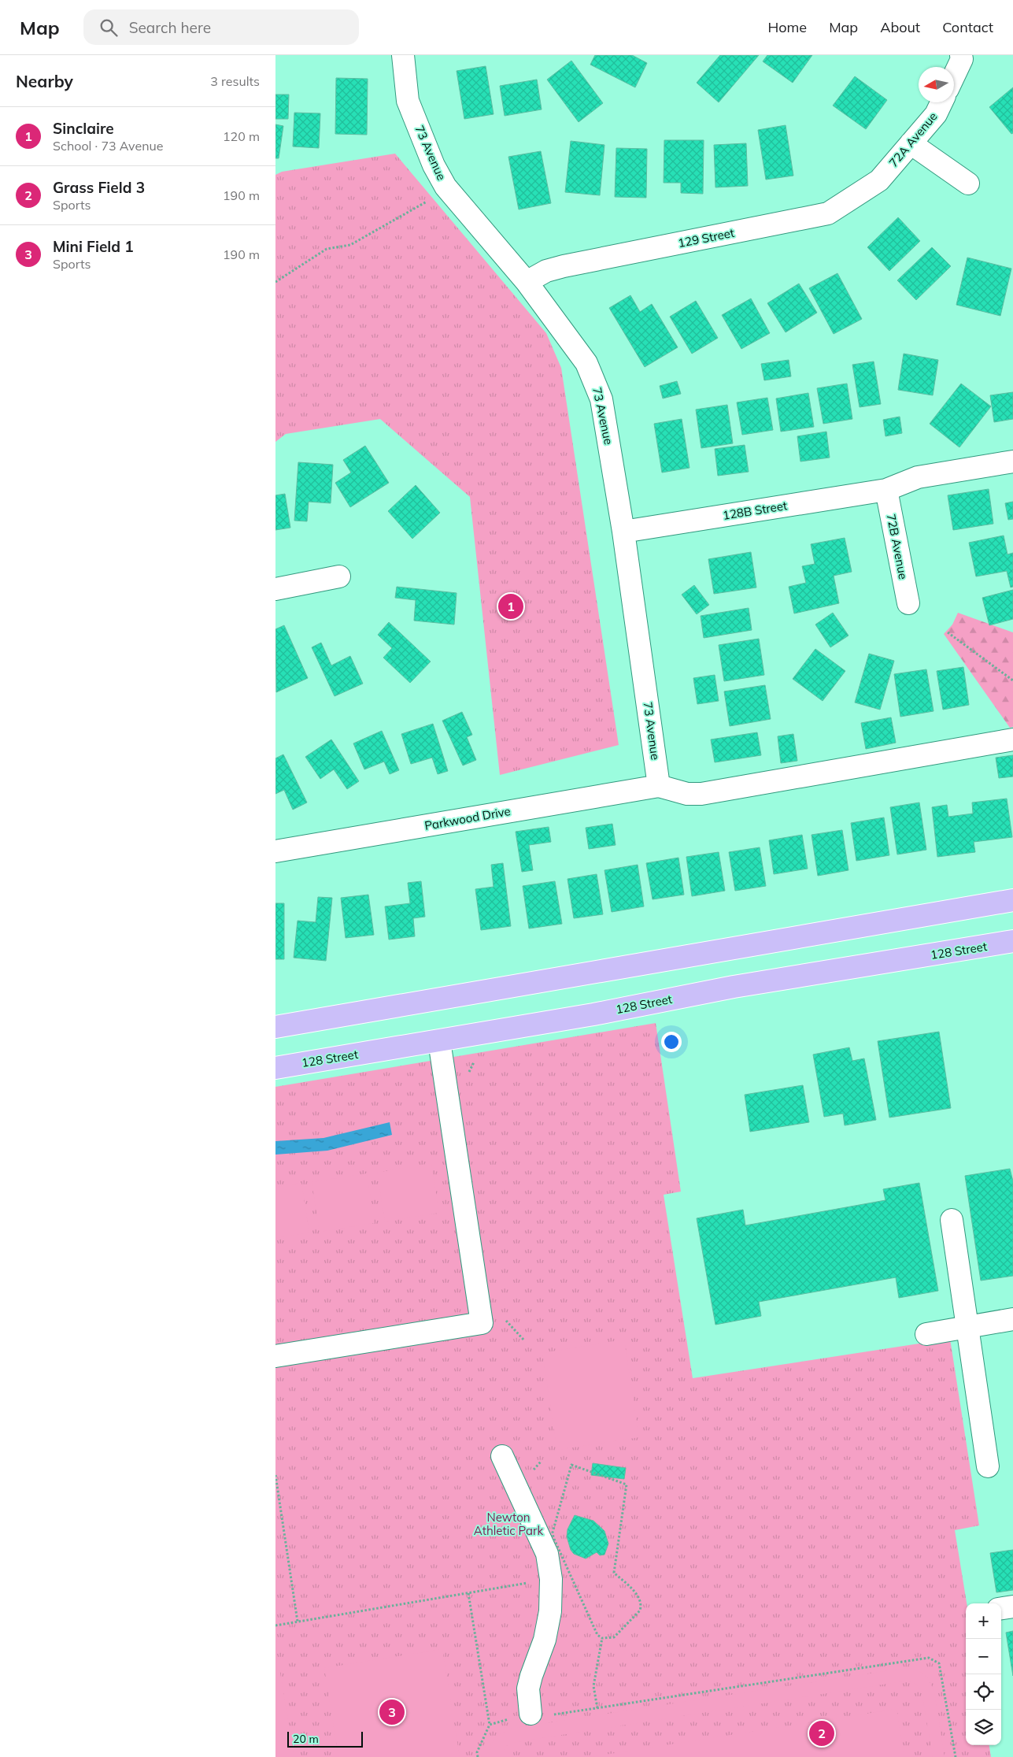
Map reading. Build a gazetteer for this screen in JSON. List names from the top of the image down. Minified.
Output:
{"streets":{"main road":["128 Street"],"street":["72A Avenue","73 Avenue","129 Street","128B Street","72B Avenue","Parkwood Drive"]},"crossings":[["72A Avenue","129 Street"],["73 Avenue","129 Street"],["73 Avenue","128B Street"],["73 Avenue","Parkwood Drive"],["128B Street","72B Avenue"]],"parks":["Newton Athletic Park"],"scale_bar":"20 m","north":"left","page":{"header":"Map","search":"Search here","nav":["Home","Map","About","Contact"],"heading":["Nearby","3 results"],"list":[{"mark":"1","name":"Sinclaire","note":"School · 73 Avenue","value":"120 m"},{"mark":"2","name":"Grass Field 3","note":"Sports","value":"190 m"},{"mark":"3","name":"Mini Field 1","note":"Sports","value":"190 m"}],"pins":["1","3","2"],"map_buttons":["+","−"],"scale":"20 m"}}
